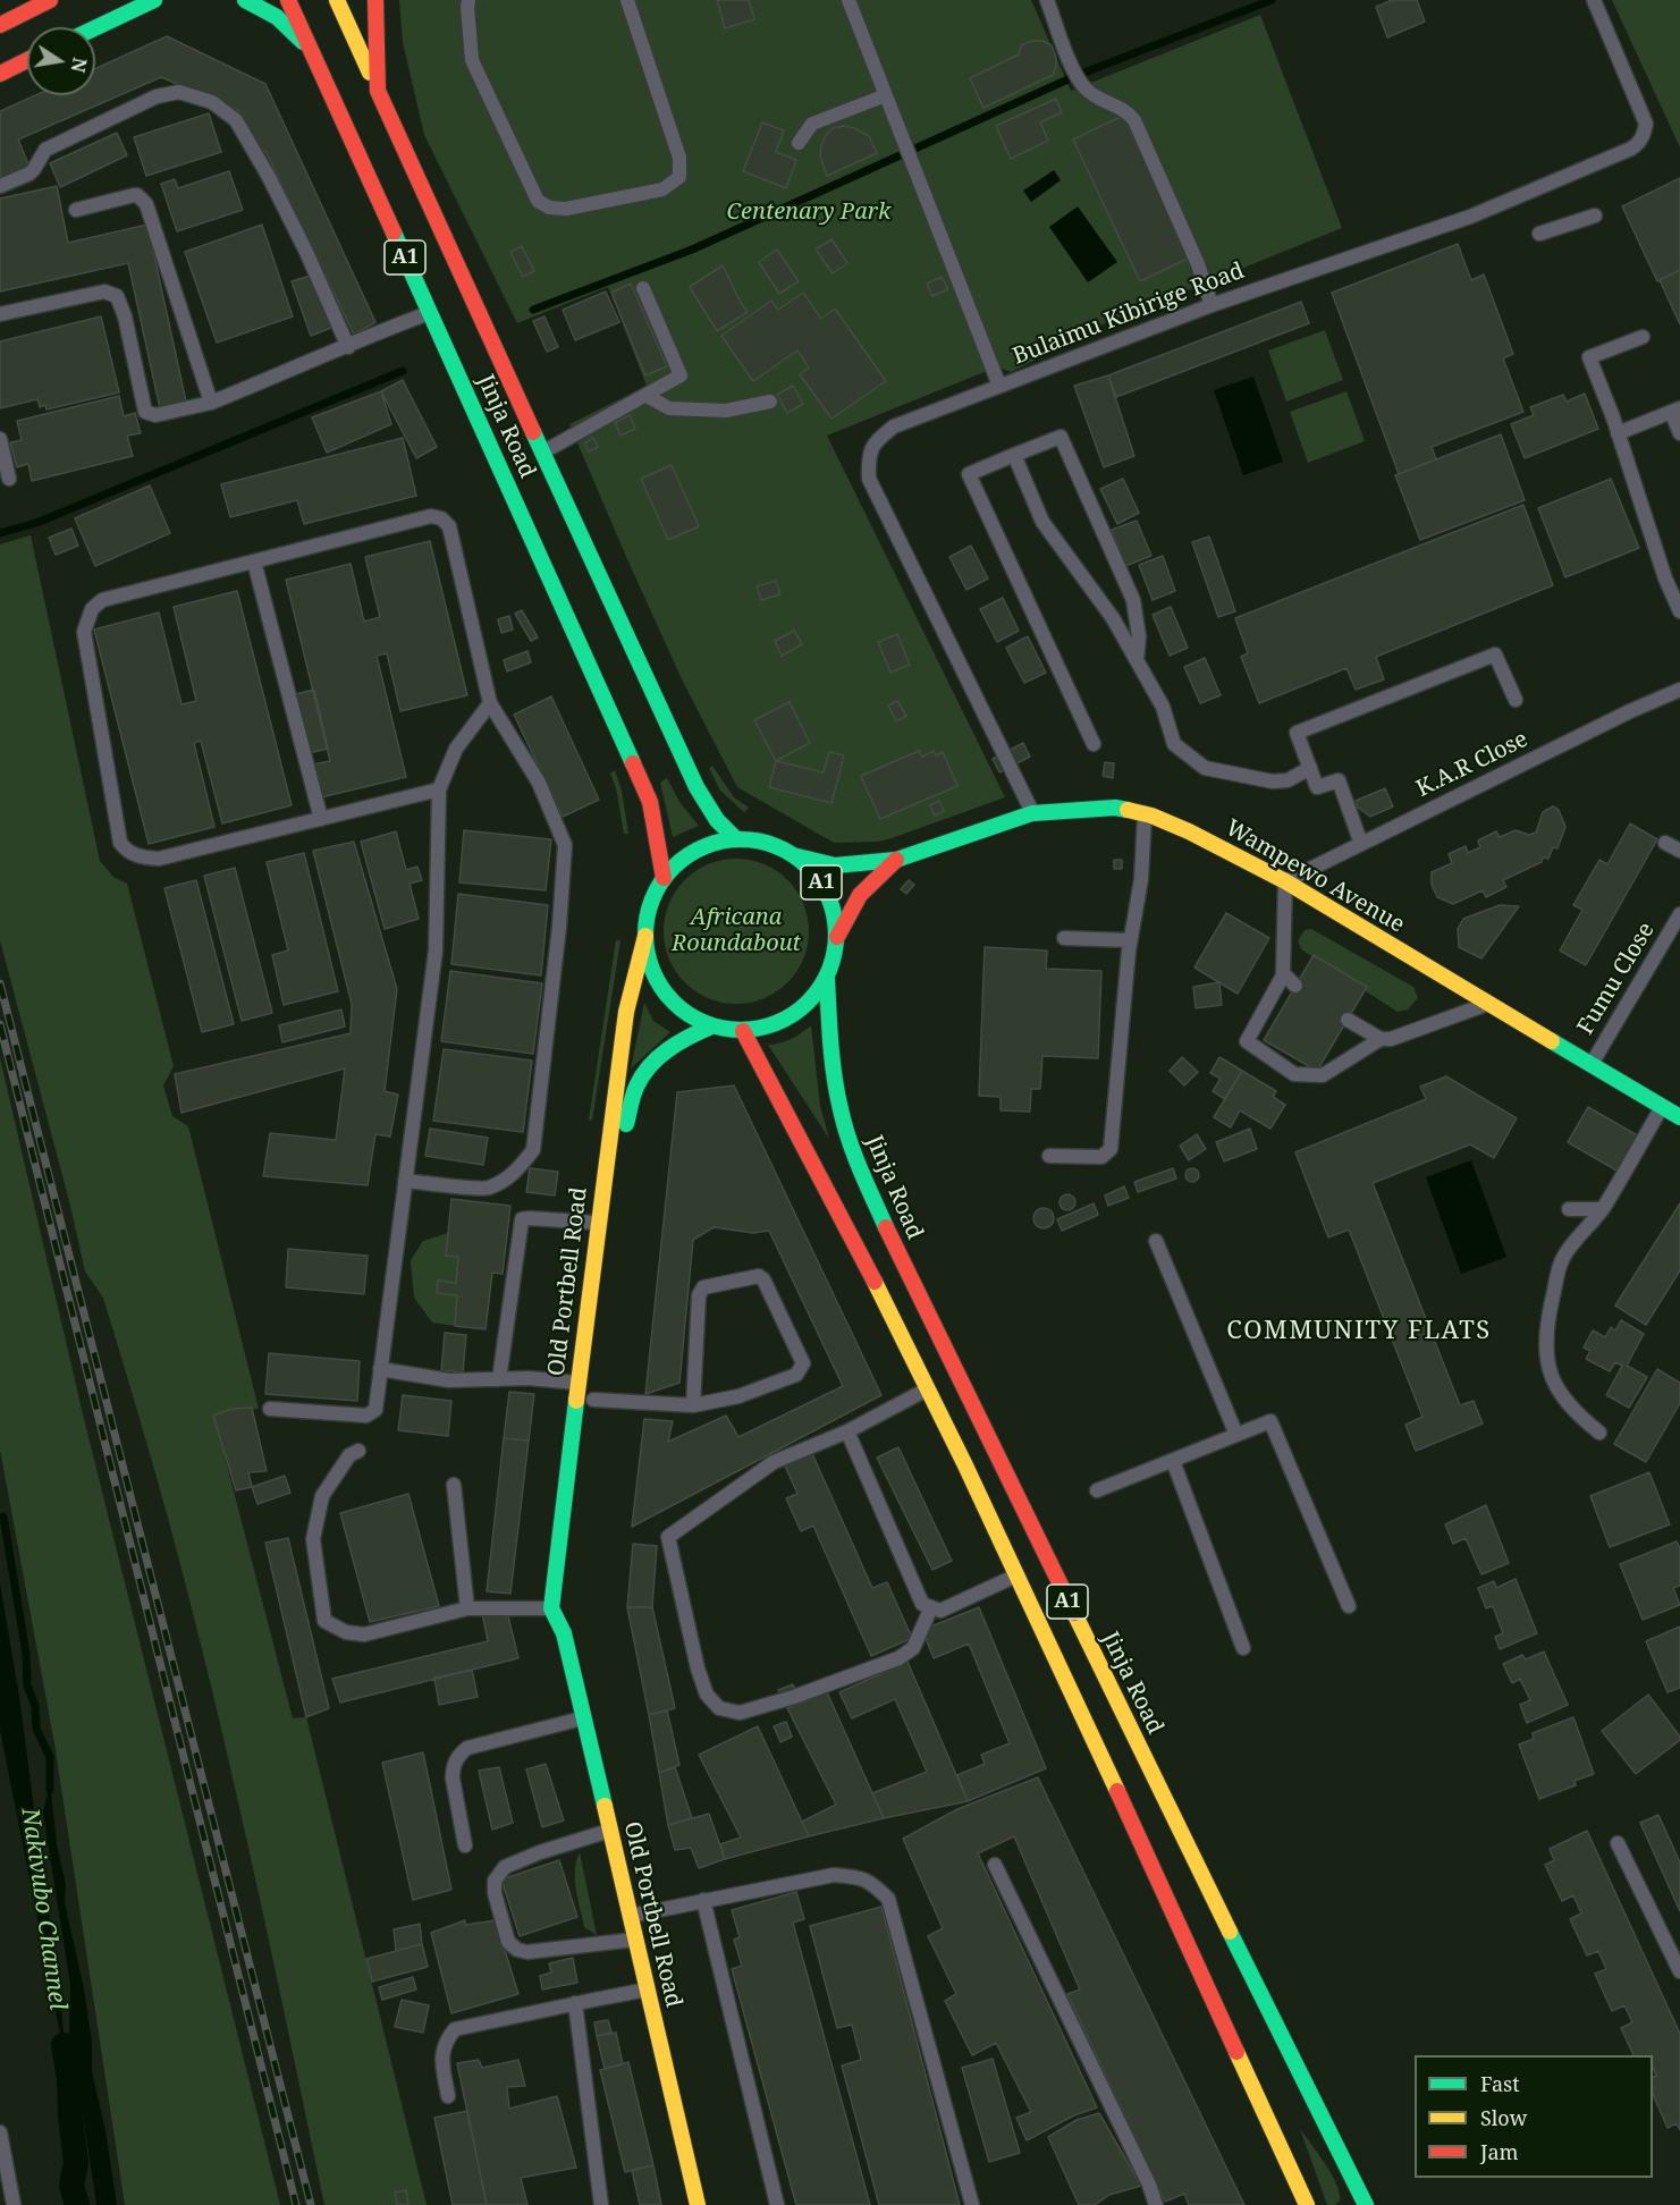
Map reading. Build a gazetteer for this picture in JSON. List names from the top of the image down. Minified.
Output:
{"streets":{"main road":["A1","Jinja Road","Wampewo Avenue","Old Portbell Road"],"lane":["Bulaimu Kibirige Road","K.A.R Close","Fumu Close"]},"crossings":[["A1","Jinja Road"],["A1","Old Portbell Road"],["Bulaimu Kibirige Road","Wampewo Avenue"],["Jinja Road","Old Portbell Road"],["K.A.R Close","Wampewo Avenue"],["Wampewo Avenue","Fumu Close"]],"districts":["COMMUNITY FLATS"],"water":["Nakivubo Channel"],"parks":["Centenary Park","Africana Roundabout"],"legend":["Fast","Slow","Jam"],"north":"right"}
